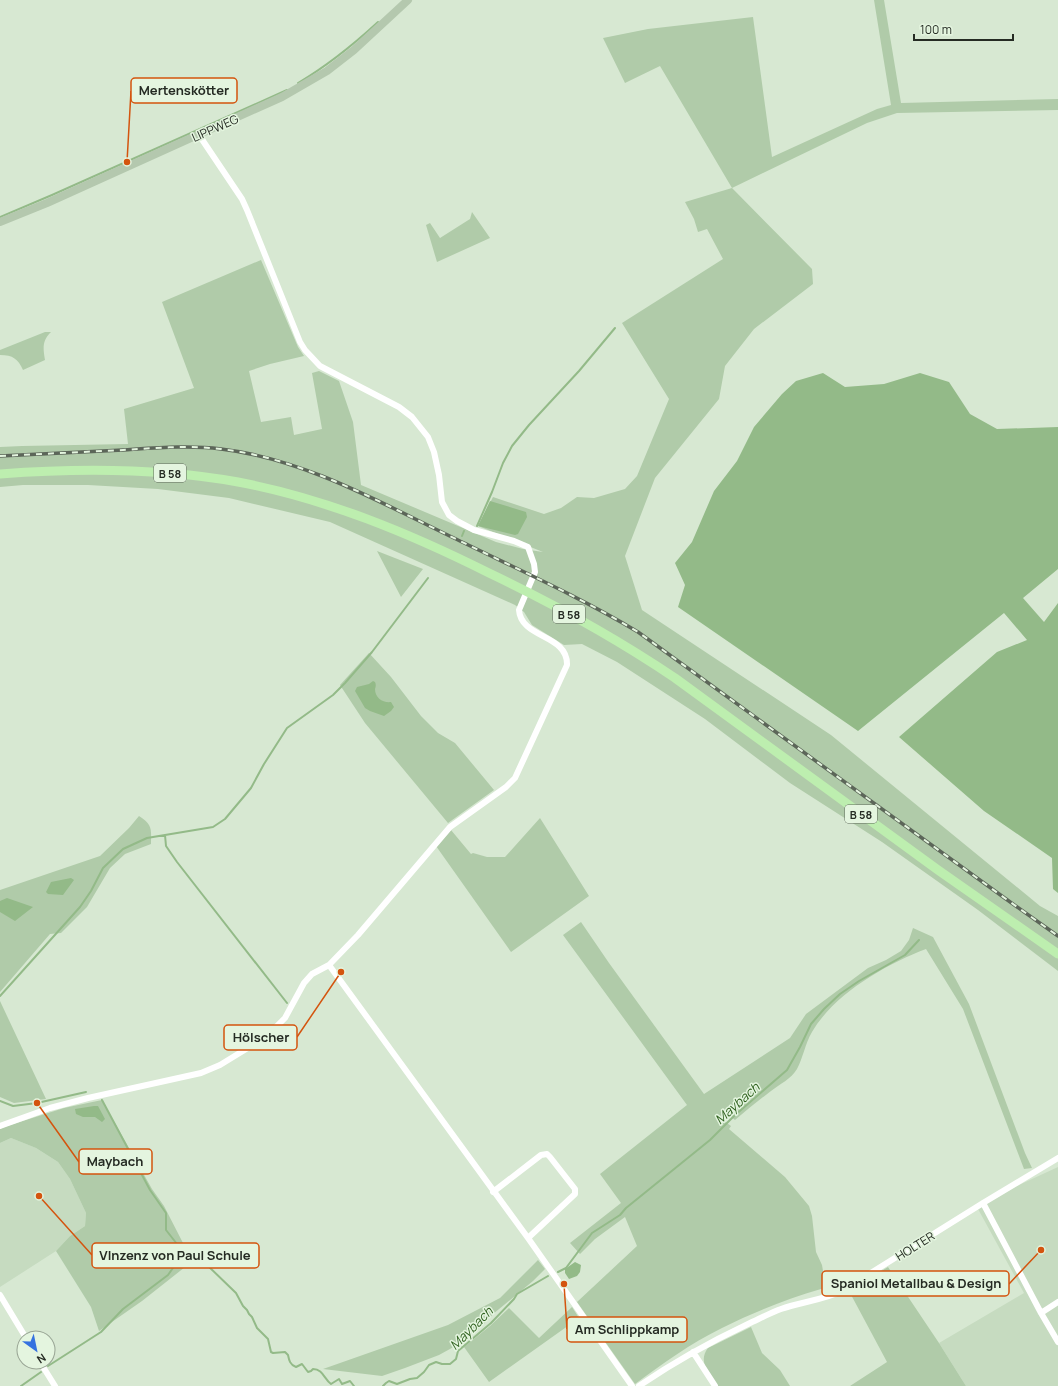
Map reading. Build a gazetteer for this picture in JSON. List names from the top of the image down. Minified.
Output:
{"streets":{"main road":["B 58"],"street":["LIPPWEG","HOLTER"]},"water":["Maybach"],"places":["Mertenskötter","Hölscher","Maybach","VInzenz von Paul Schule","Spaniol Metallbau & Design","Am Schlippkamp"],"scale_bar":"100 m","north":"bottom right"}
